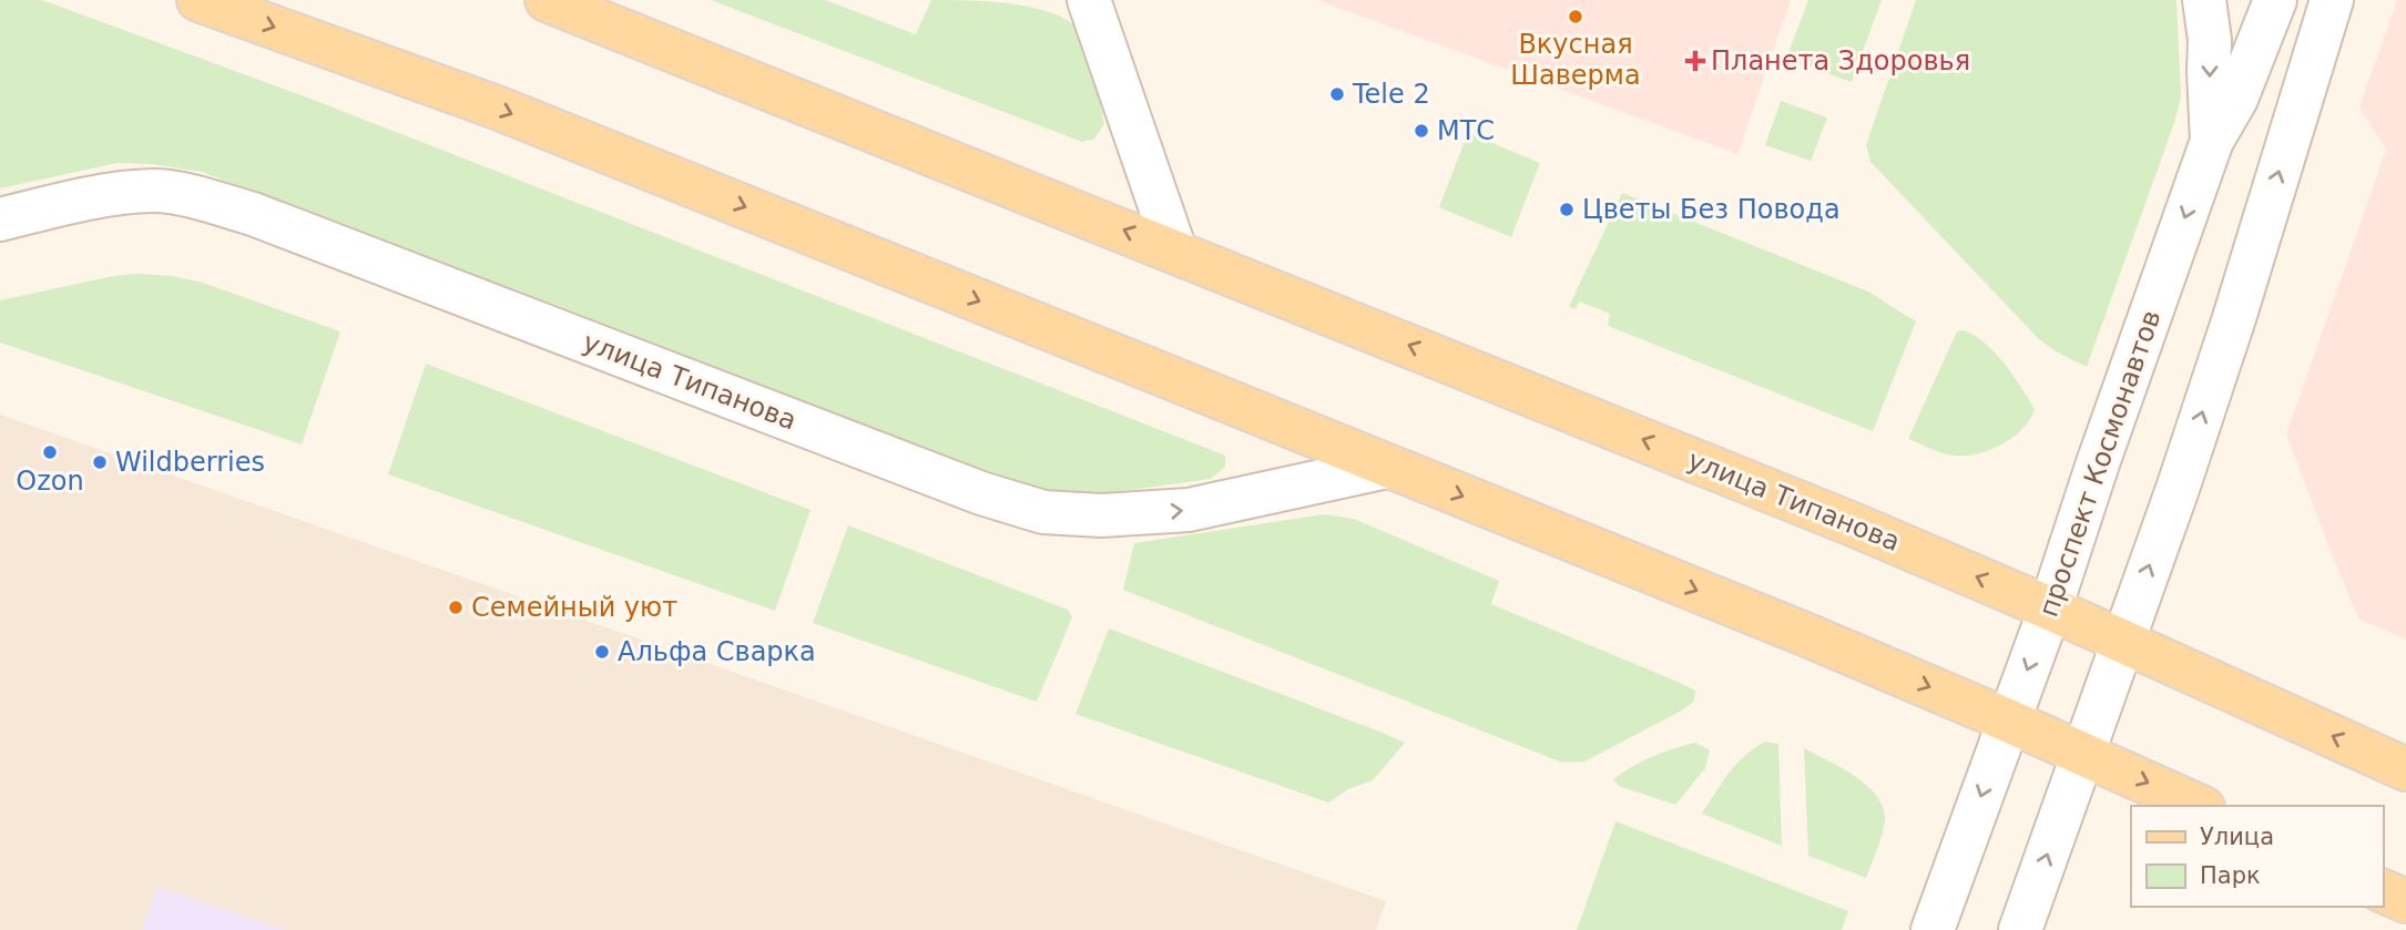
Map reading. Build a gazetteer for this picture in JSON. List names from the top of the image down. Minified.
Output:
{"streets":{"main road":["улица Типанова"],"street":["проспект Космонавтов"]},"crossings":[["улица Типанова","проспект Космонавтов"]],"places":{"other":["Вкусная Шаверма","Tele 2","МТС","Цветы Без Повода","Ozon","Wildberries","Семейный уют","Альфа Сварка"],"health":["Планета Здоровья"]},"legend":["Улица","Парк"]}
